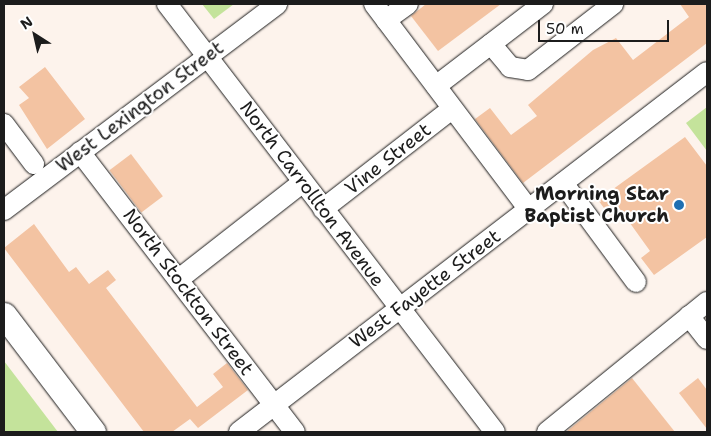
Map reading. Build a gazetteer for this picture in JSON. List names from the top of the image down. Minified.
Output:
{"streets":{"street":["West Lexington Street","Vine Street","North Carrollton Avenue","West Fayette Street","North Stockton Street"]},"crossings":[["West Lexington Street","North Carrollton Avenue"],["West Lexington Street","North Stockton Street"],["Vine Street","North Carrollton Avenue"],["North Carrollton Avenue","West Fayette Street"],["West Fayette Street","North Stockton Street"]],"places":["Morning Star Baptist Church"],"scale_bar":"50 m","north":"top left"}
